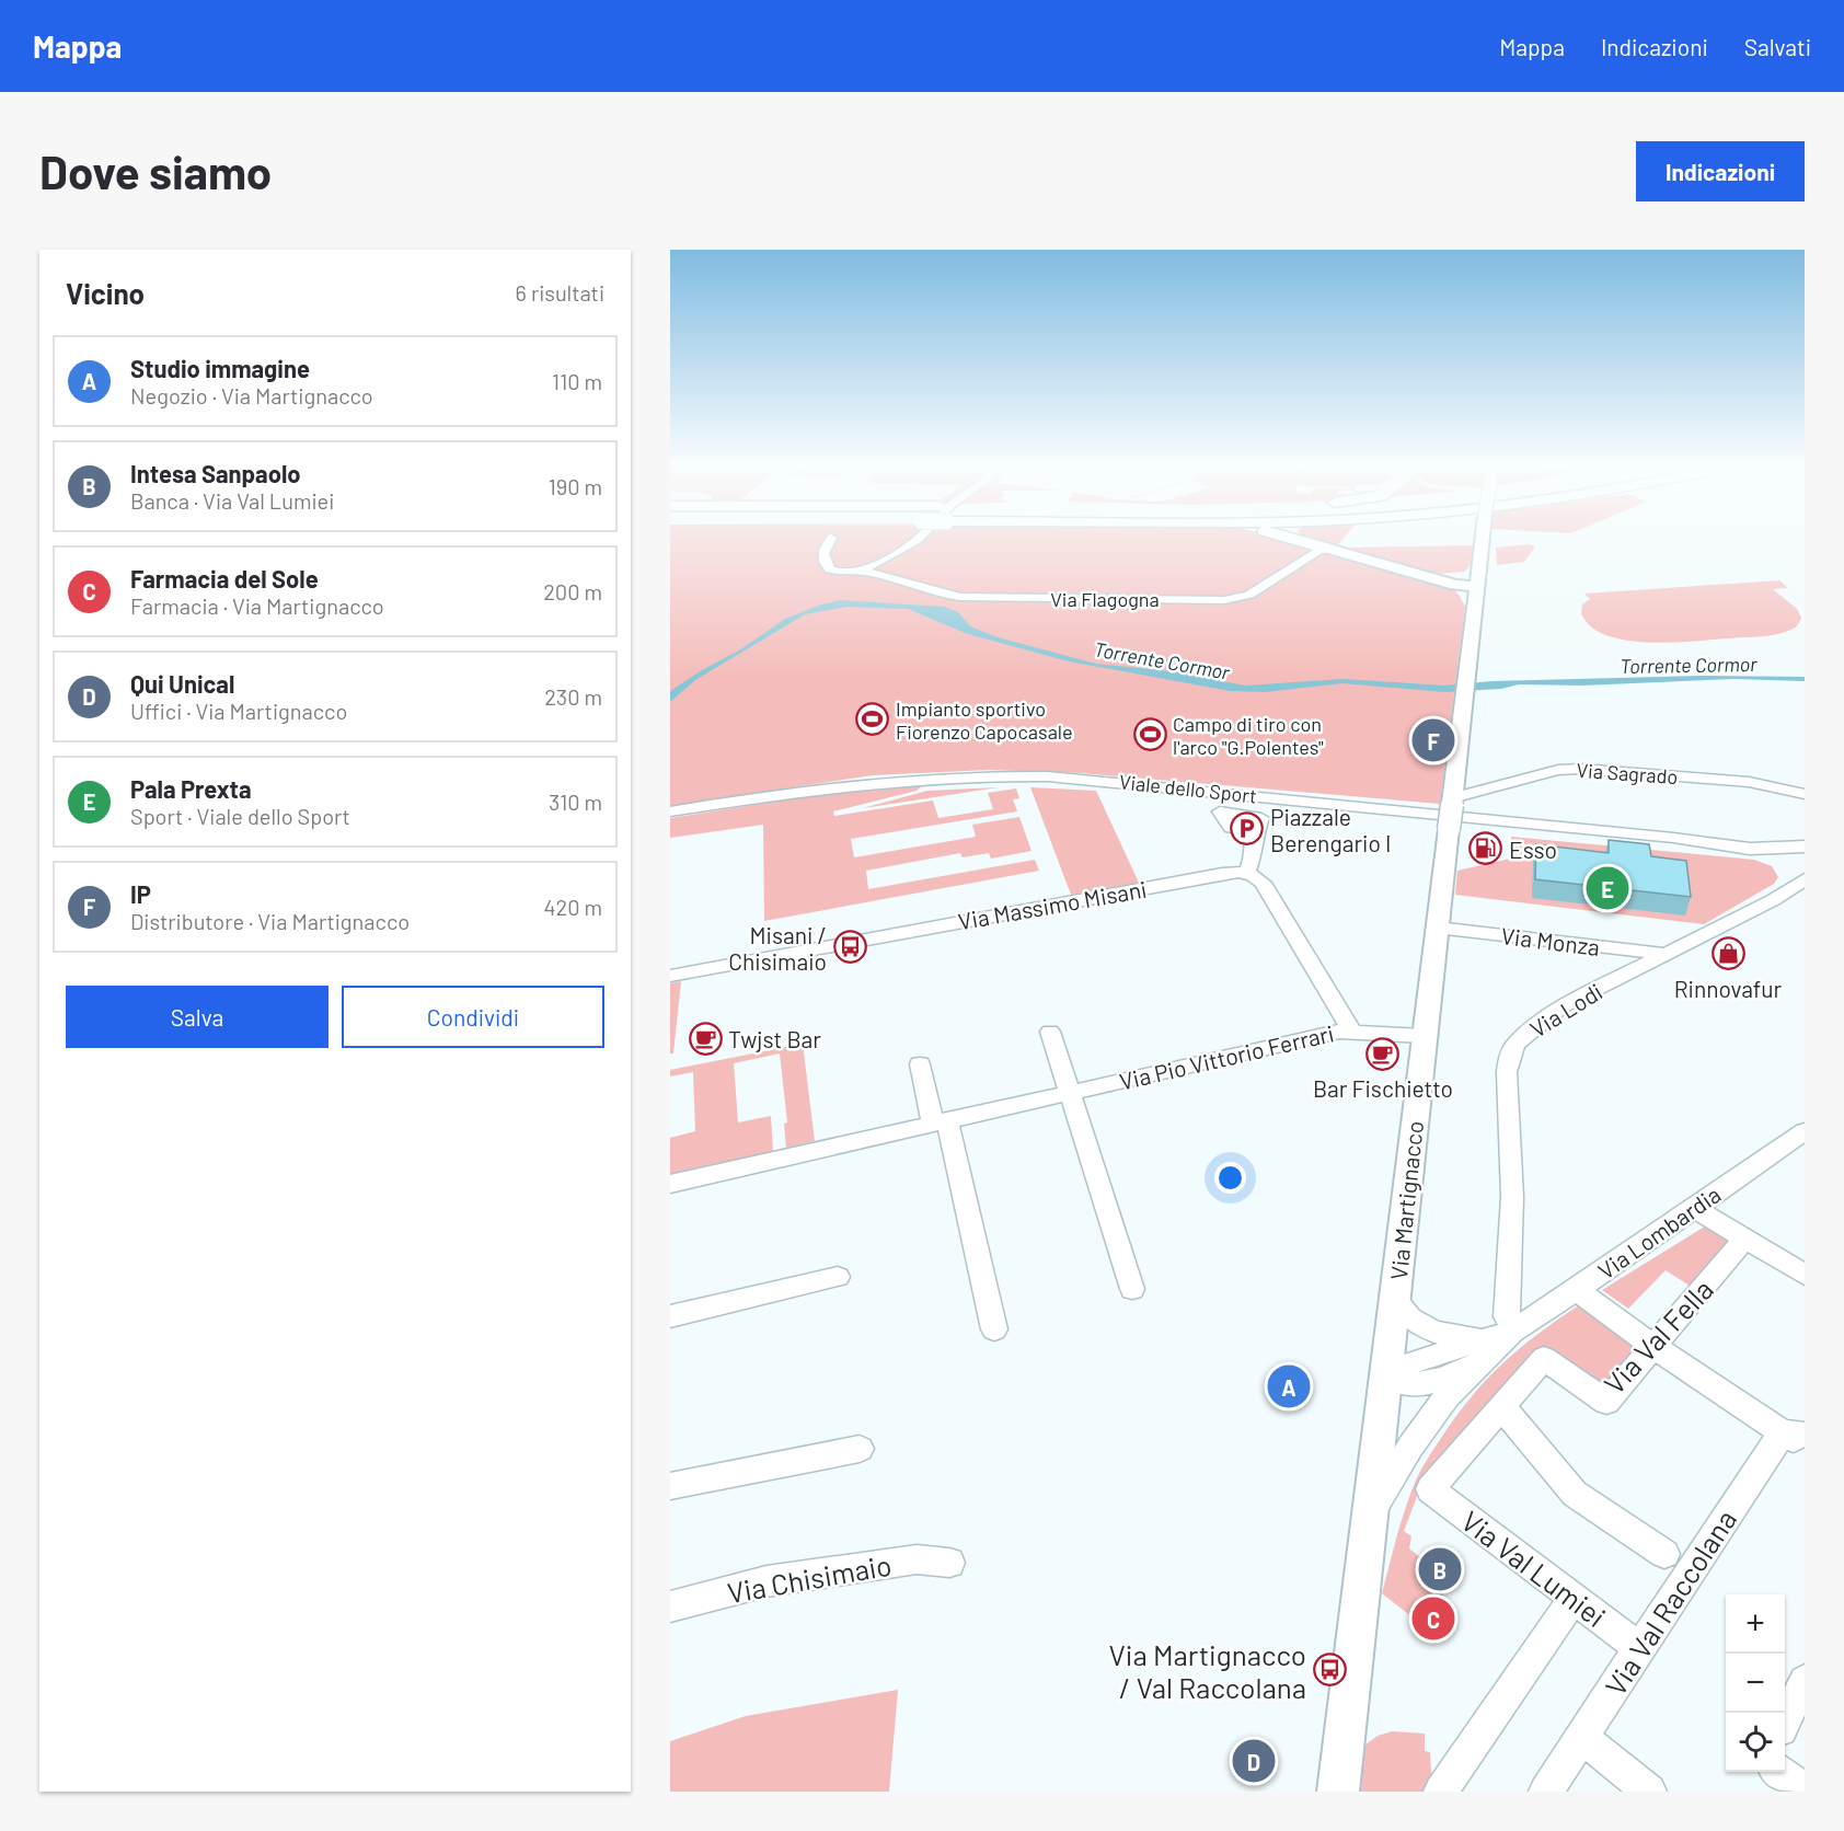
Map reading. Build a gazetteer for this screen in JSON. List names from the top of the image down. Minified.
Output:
{"streets":{"main road":["Via Martignacco"],"street":["Via Flagogna","Via Sagrado","Viale dello Sport","Via Massimo Misani","Via Monza","Via Lodi","Via Pio Vittorio Ferrari","Via Lombardia","Via Val Fella","Via Val Lumiei","Via Chisimaio","Via Val Raccolana"]},"crossings":[["Via Sagrado","Via Martignacco"],["Via Monza","Via Lodi"],["Via Monza","Via Martignacco"],["Via Lodi","Via Lombardia"],["Via Pio Vittorio Ferrari","Via Martignacco"],["Via Martignacco","Via Lombardia"],["Via Val Fella","Via Val Lumiei"],["Via Val Lumiei","Via Val Raccolana"]],"water":["Torrente Cormor"],"places":{"sports":["Impianto sportivo Fiorenzo Capocasale","Campo di tiro con l'arco \"G.Polentes\""],"parking":["Piazzale Berengario I"],"fuel station":["Esso"],"bus stop":["Misani / Chisimaio","Via Martignacco / Val Raccolana"],"shop":["Rinnovafur"],"cafe":["Twjst Bar","Bar Fischietto"]},"page":{"header":"Mappa","nav":["Mappa","Indicazioni","Salvati"],"buttons":["Indicazioni",["Salva","Condividi"]],"title":"Dove siamo","heading":["Vicino","6 risultati"],"list":[{"mark":"A","name":"Studio immagine","note":"Negozio · Via Martignacco","value":"110 m"},{"mark":"B","name":"Intesa Sanpaolo","note":"Banca · Via Val Lumiei","value":"190 m"},{"mark":"C","name":"Farmacia del Sole","note":"Farmacia · Via Martignacco","value":"200 m"},{"mark":"D","name":"Qui Unical","note":"Uffici · Via Martignacco","value":"230 m"},{"mark":"E","name":"Pala Prexta","note":"Sport · Viale dello Sport","value":"310 m"},{"mark":"F","name":"IP","note":"Distributore · Via Martignacco","value":"420 m"}],"pins":["F","E","A","B","C","D"],"map_buttons":["+","−"]}}
